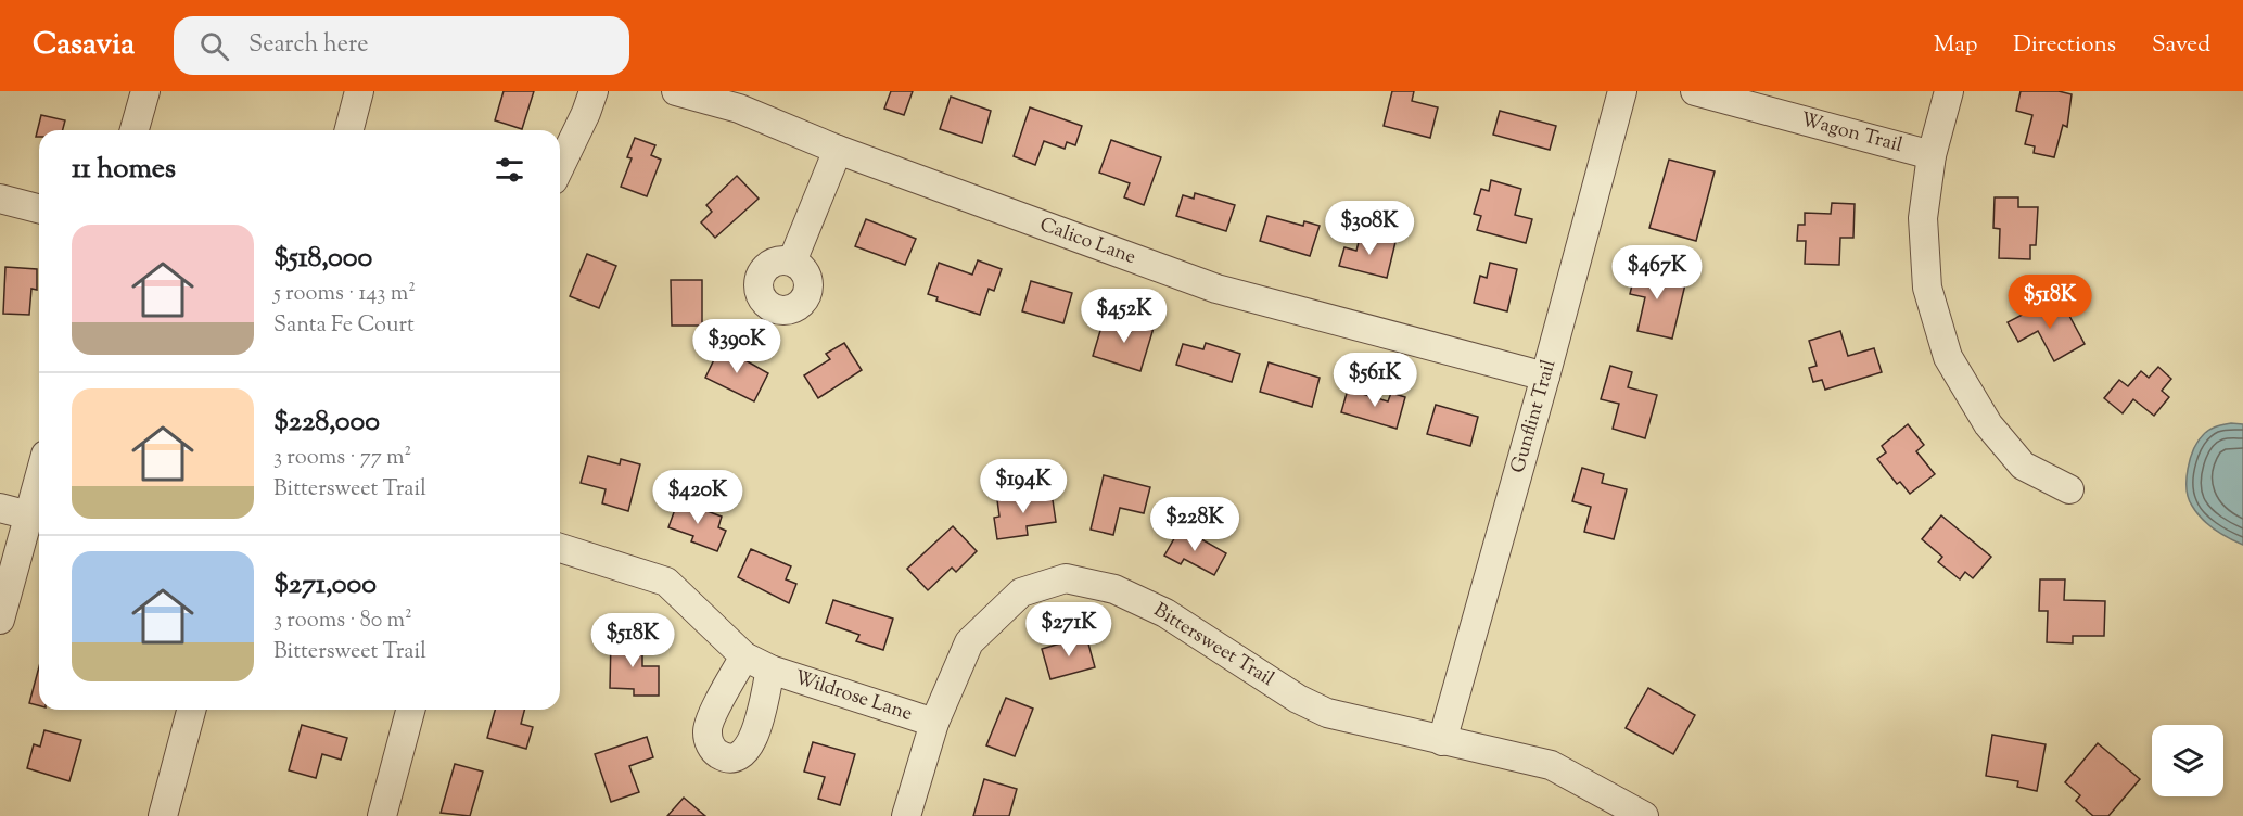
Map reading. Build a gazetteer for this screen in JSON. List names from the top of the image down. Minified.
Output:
{"streets":{"street":["Wagon Trail","Calico Lane","Gunflint Trail","Bittersweet Trail","Wildrose Lane"]},"crossings":[["Calico Lane","Gunflint Trail"],["Gunflint Trail","Bittersweet Trail"],["Bittersweet Trail","Wildrose Lane"]],"page":{"header":"Casavia","search":"Search here","nav":["Map","Directions","Saved"],"heading":"11 homes","price":["$308K","$467K","$518K","$452K","$390K","$561K","$194K","$420K","$228K","$271K","$518K"],"list":[{"name":"$518,000","note":"5 rooms · 143 m² · Santa Fe Court"},{"name":"$228,000","note":"3 rooms · 77 m² · Bittersweet Trail"},{"name":"$271,000","note":"3 rooms · 80 m² · Bittersweet Trail"}]}}
